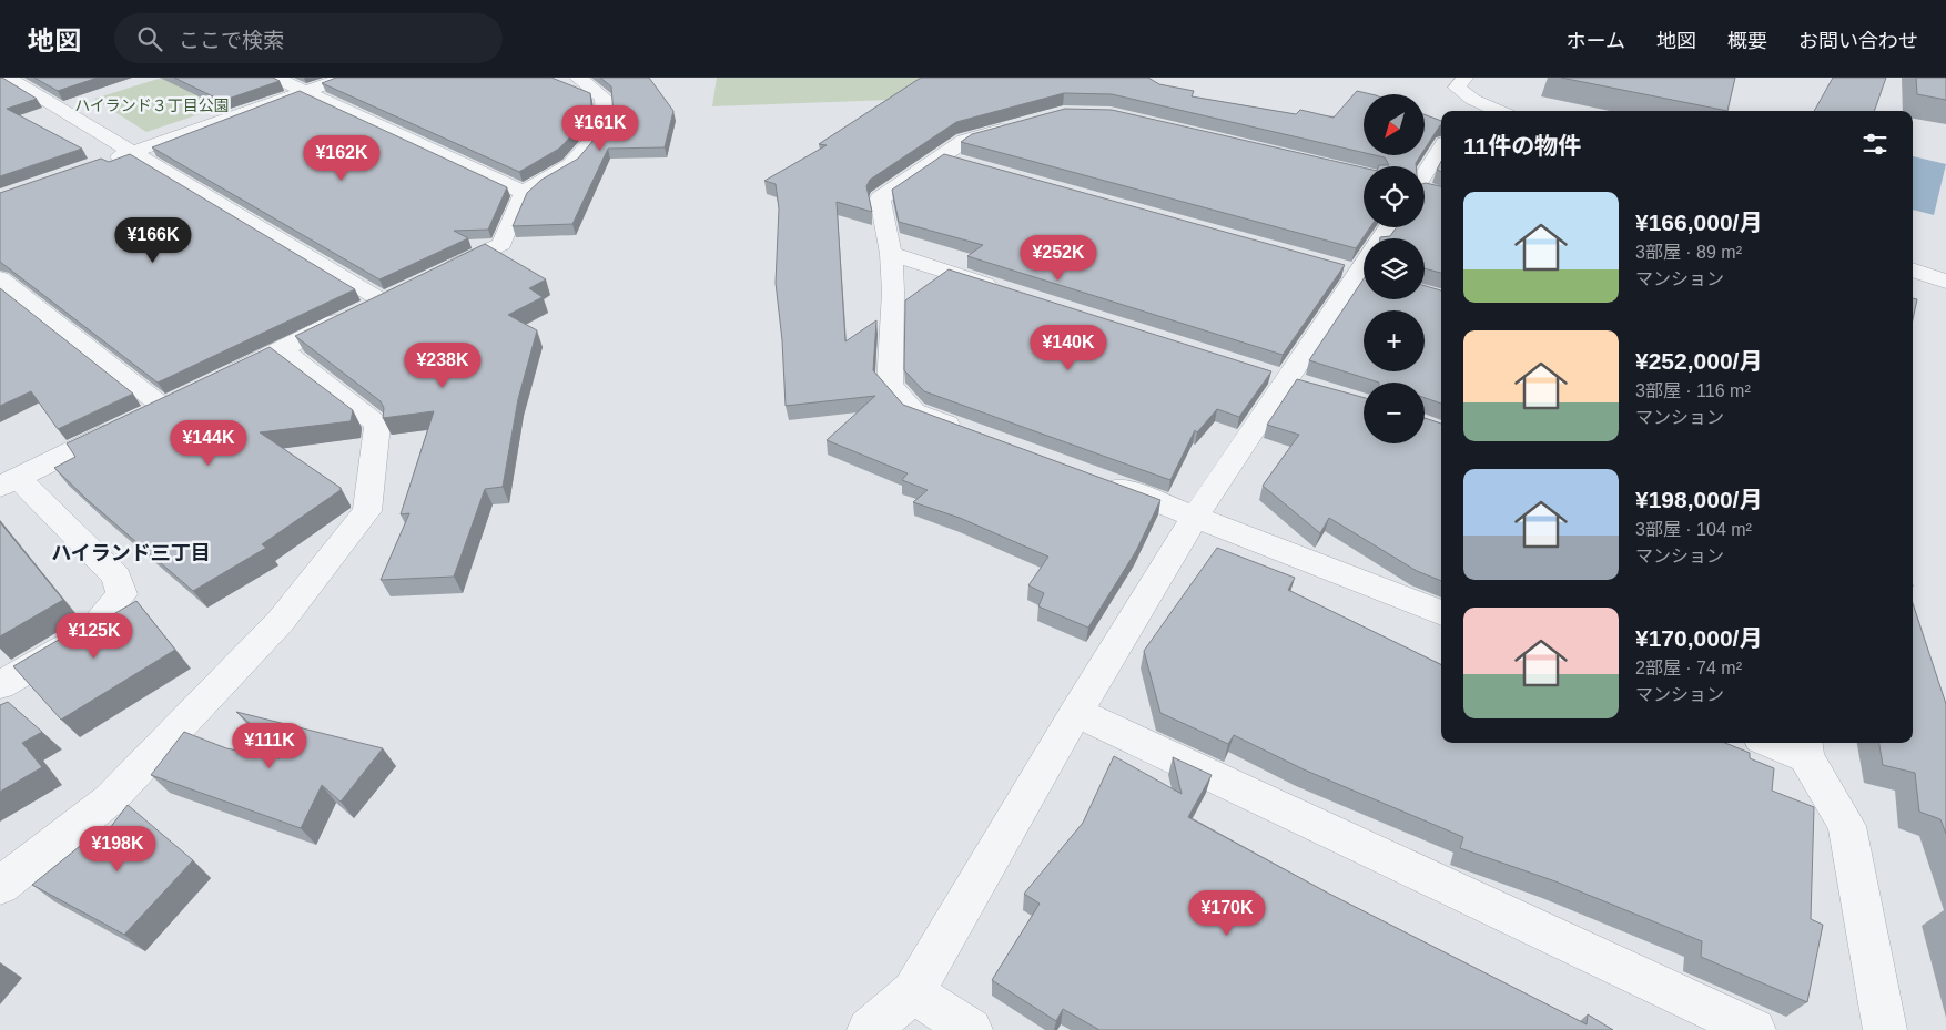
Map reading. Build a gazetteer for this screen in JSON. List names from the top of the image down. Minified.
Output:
{"districts":["ハイランド三丁目"],"parks":["ハイランド３丁目公園"],"north":"bottom left","page":{"header":"地図","search":"ここで検索","nav":["ホーム","地図","概要","お問い合わせ"],"map_buttons":["+","−"],"price":["¥161K","¥162K","¥166K","¥252K","¥140K","¥238K","¥144K","¥125K","¥111K","¥198K","¥170K"],"heading":"11件の物件","list":[{"name":"¥166,000/月","note":"3部屋 · 89 m² · マンション"},{"name":"¥252,000/月","note":"3部屋 · 116 m² · マンション"},{"name":"¥198,000/月","note":"3部屋 · 104 m² · マンション"},{"name":"¥170,000/月","note":"2部屋 · 74 m² · マンション"}]}}
